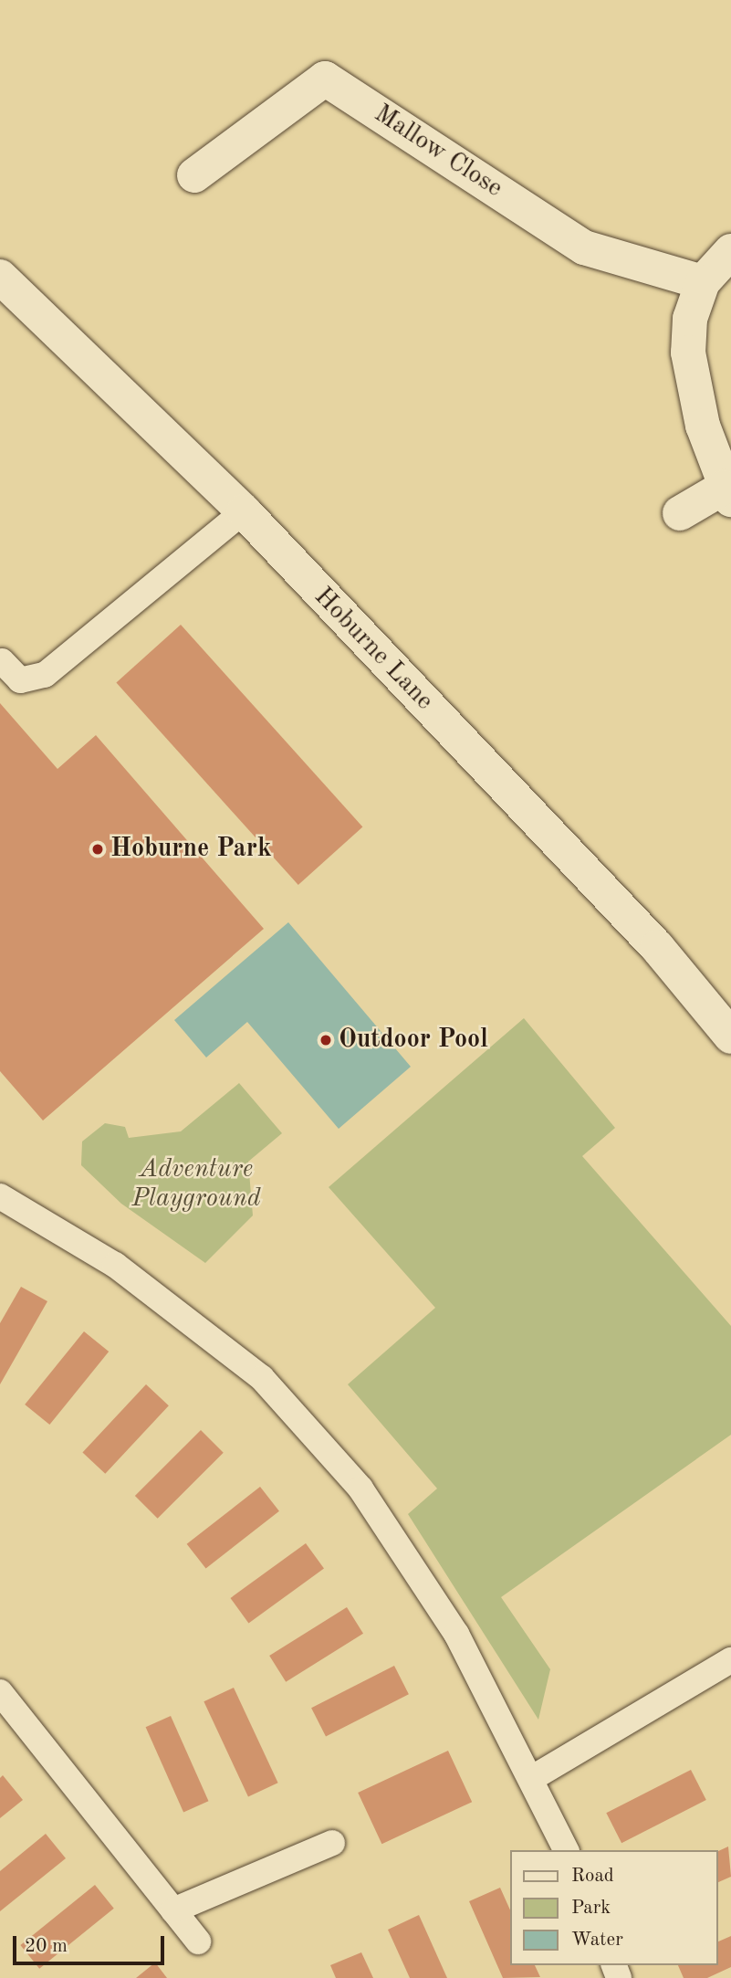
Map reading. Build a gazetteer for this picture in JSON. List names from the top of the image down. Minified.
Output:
{"streets":{"street":["Mallow Close","Hoburne Lane"]},"parks":["Adventure Playground"],"places":["Hoburne Park","Outdoor Pool"],"legend":["Road","Park","Water"],"scale_bar":"20 m"}
